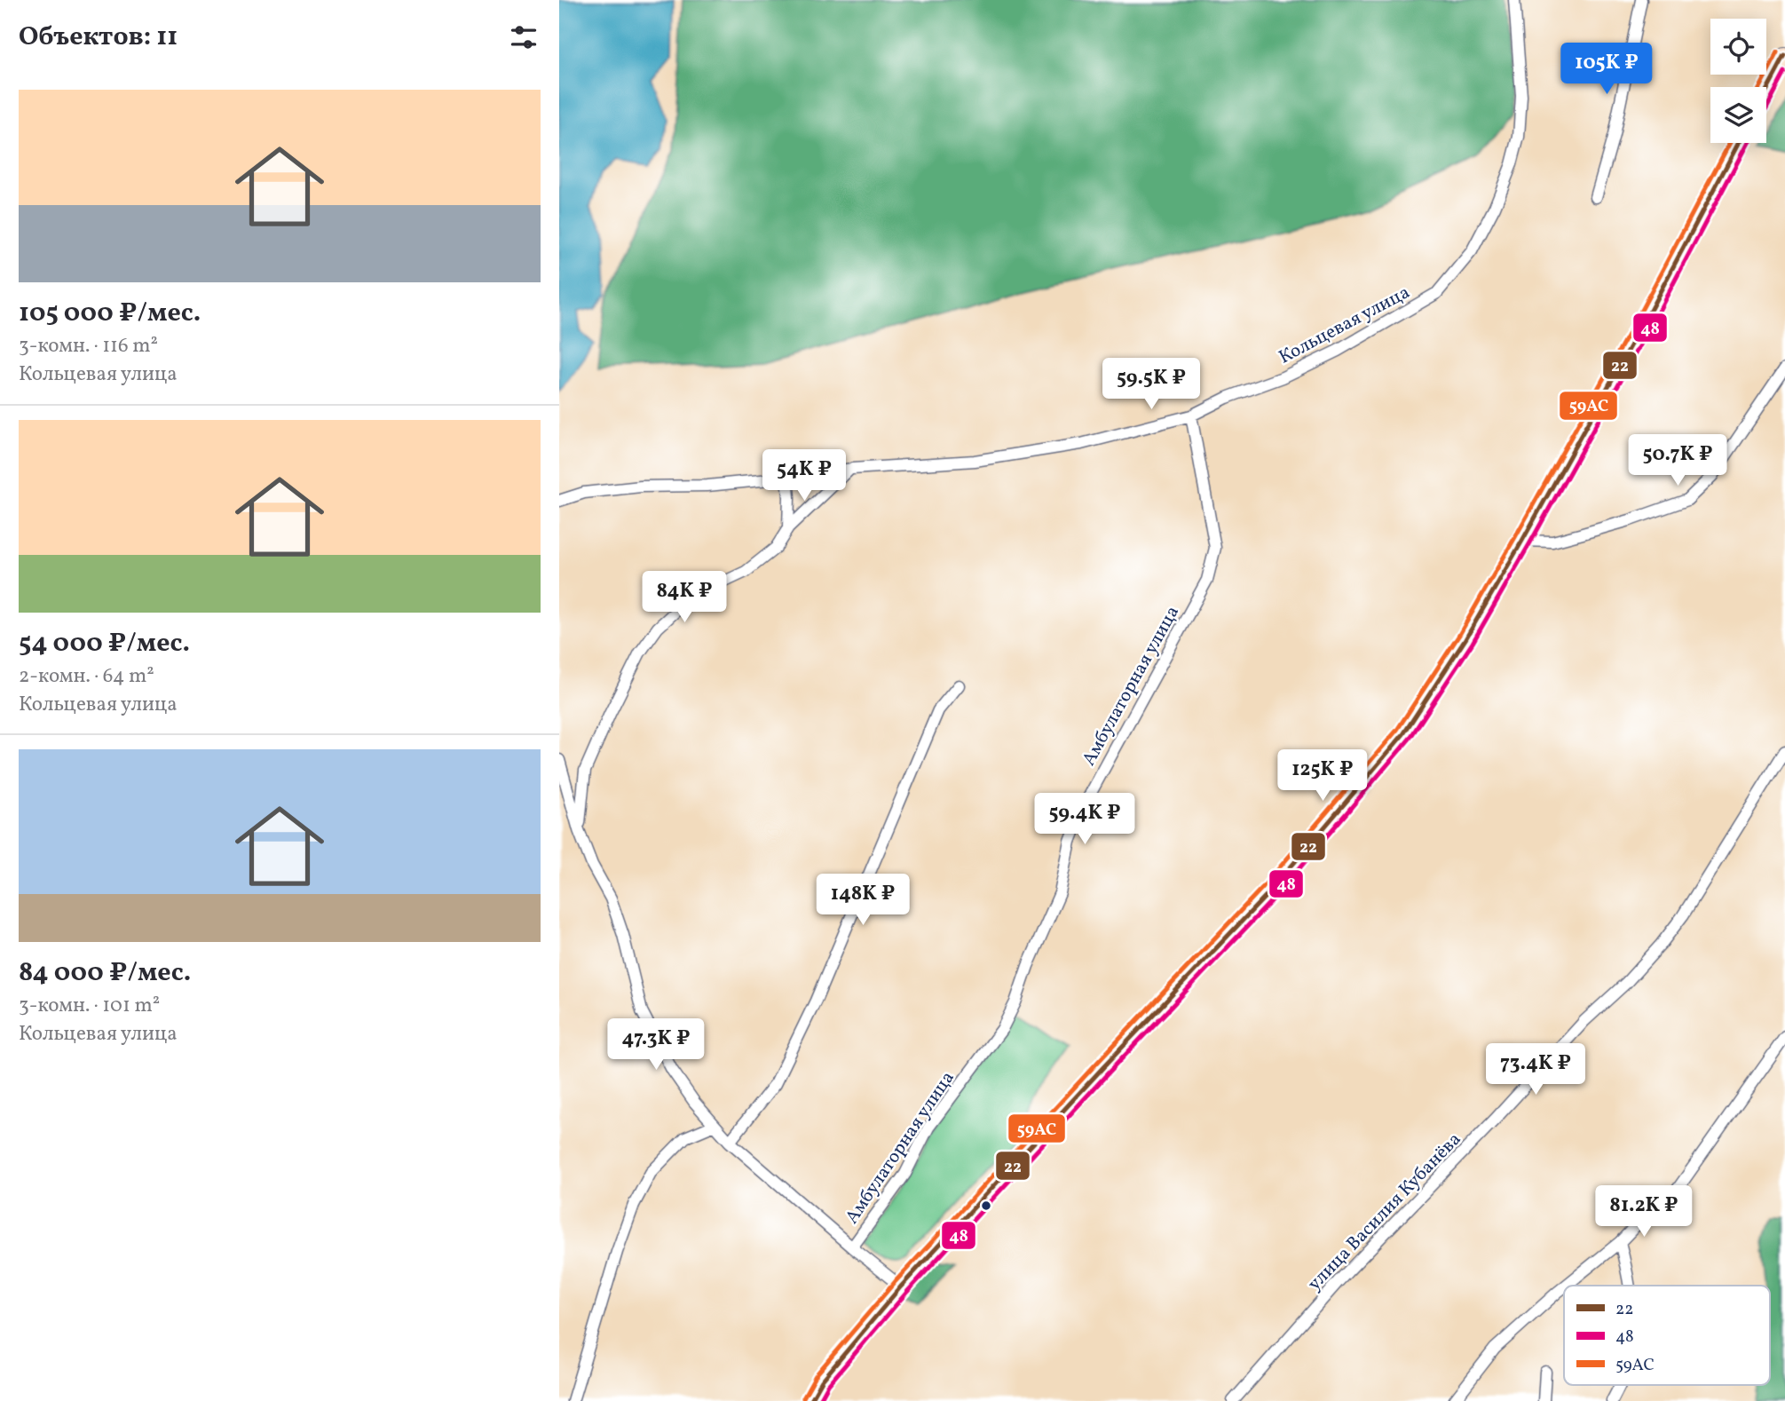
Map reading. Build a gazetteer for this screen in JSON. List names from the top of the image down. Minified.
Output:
{"streets":{"street":["Кольцевая улица","Амбулаторная улица","улица Василия Кубанёва"]},"crossings":[["Кольцевая улица","Амбулаторная улица"]],"lines":["transit line 59АС","transit line 22","transit line 48"],"legend":["22","48","59АС"],"page":{"heading":"Объектов: 11","price":["105K ₽","59.5K ₽","50.7K ₽","54K ₽","84K ₽","125K ₽","59.4K ₽","148K ₽","47.3K ₽","73.4K ₽","81.2K ₽"],"list":[{"name":"105 000 ₽/мес.","note":"3-комн. · 116 m² · Кольцевая улица"},{"name":"54 000 ₽/мес.","note":"2-комн. · 64 m² · Кольцевая улица"},{"name":"84 000 ₽/мес.","note":"3-комн. · 101 m² · Кольцевая улица"}]}}
